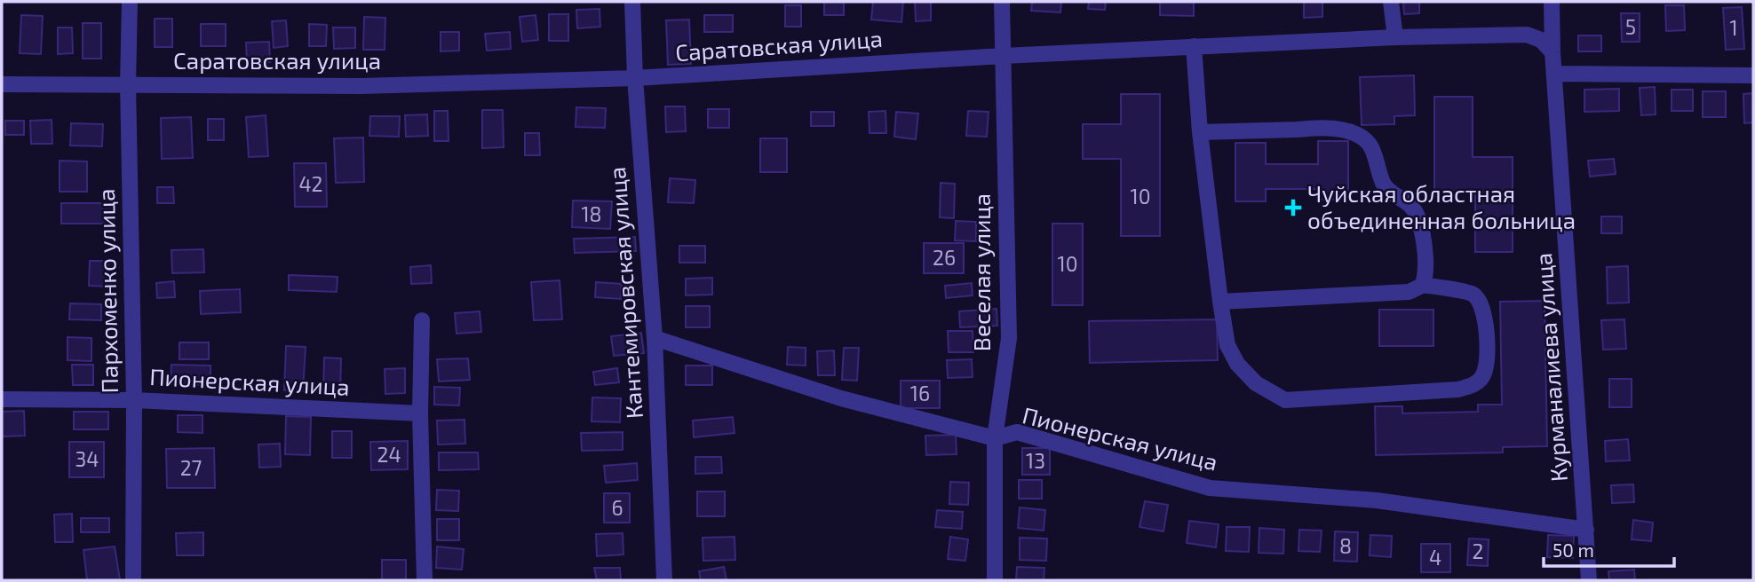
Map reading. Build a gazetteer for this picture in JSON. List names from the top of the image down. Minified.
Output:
{"streets":{"street":["Саратовская улица","Веселая улица","Пархоменко улица","Кантемировская улица","Курманалиева улица","Пионерская улица"]},"crossings":[["Саратовская улица","Веселая улица"],["Саратовская улица","Пархоменко улица"],["Саратовская улица","Кантемировская улица"],["Саратовская улица","Курманалиева улица"],["Веселая улица","Пионерская улица"],["Пархоменко улица","Пионерская улица"],["Кантемировская улица","Пионерская улица"],["Курманалиева улица","Пионерская улица"]],"places":{"health":["Чуйская областная объединенная больница"]},"house_numbers":["5","1","42","10","18","26","10","16","24","34","13","27","6","8","2","4"],"scale_bar":"50 m"}
